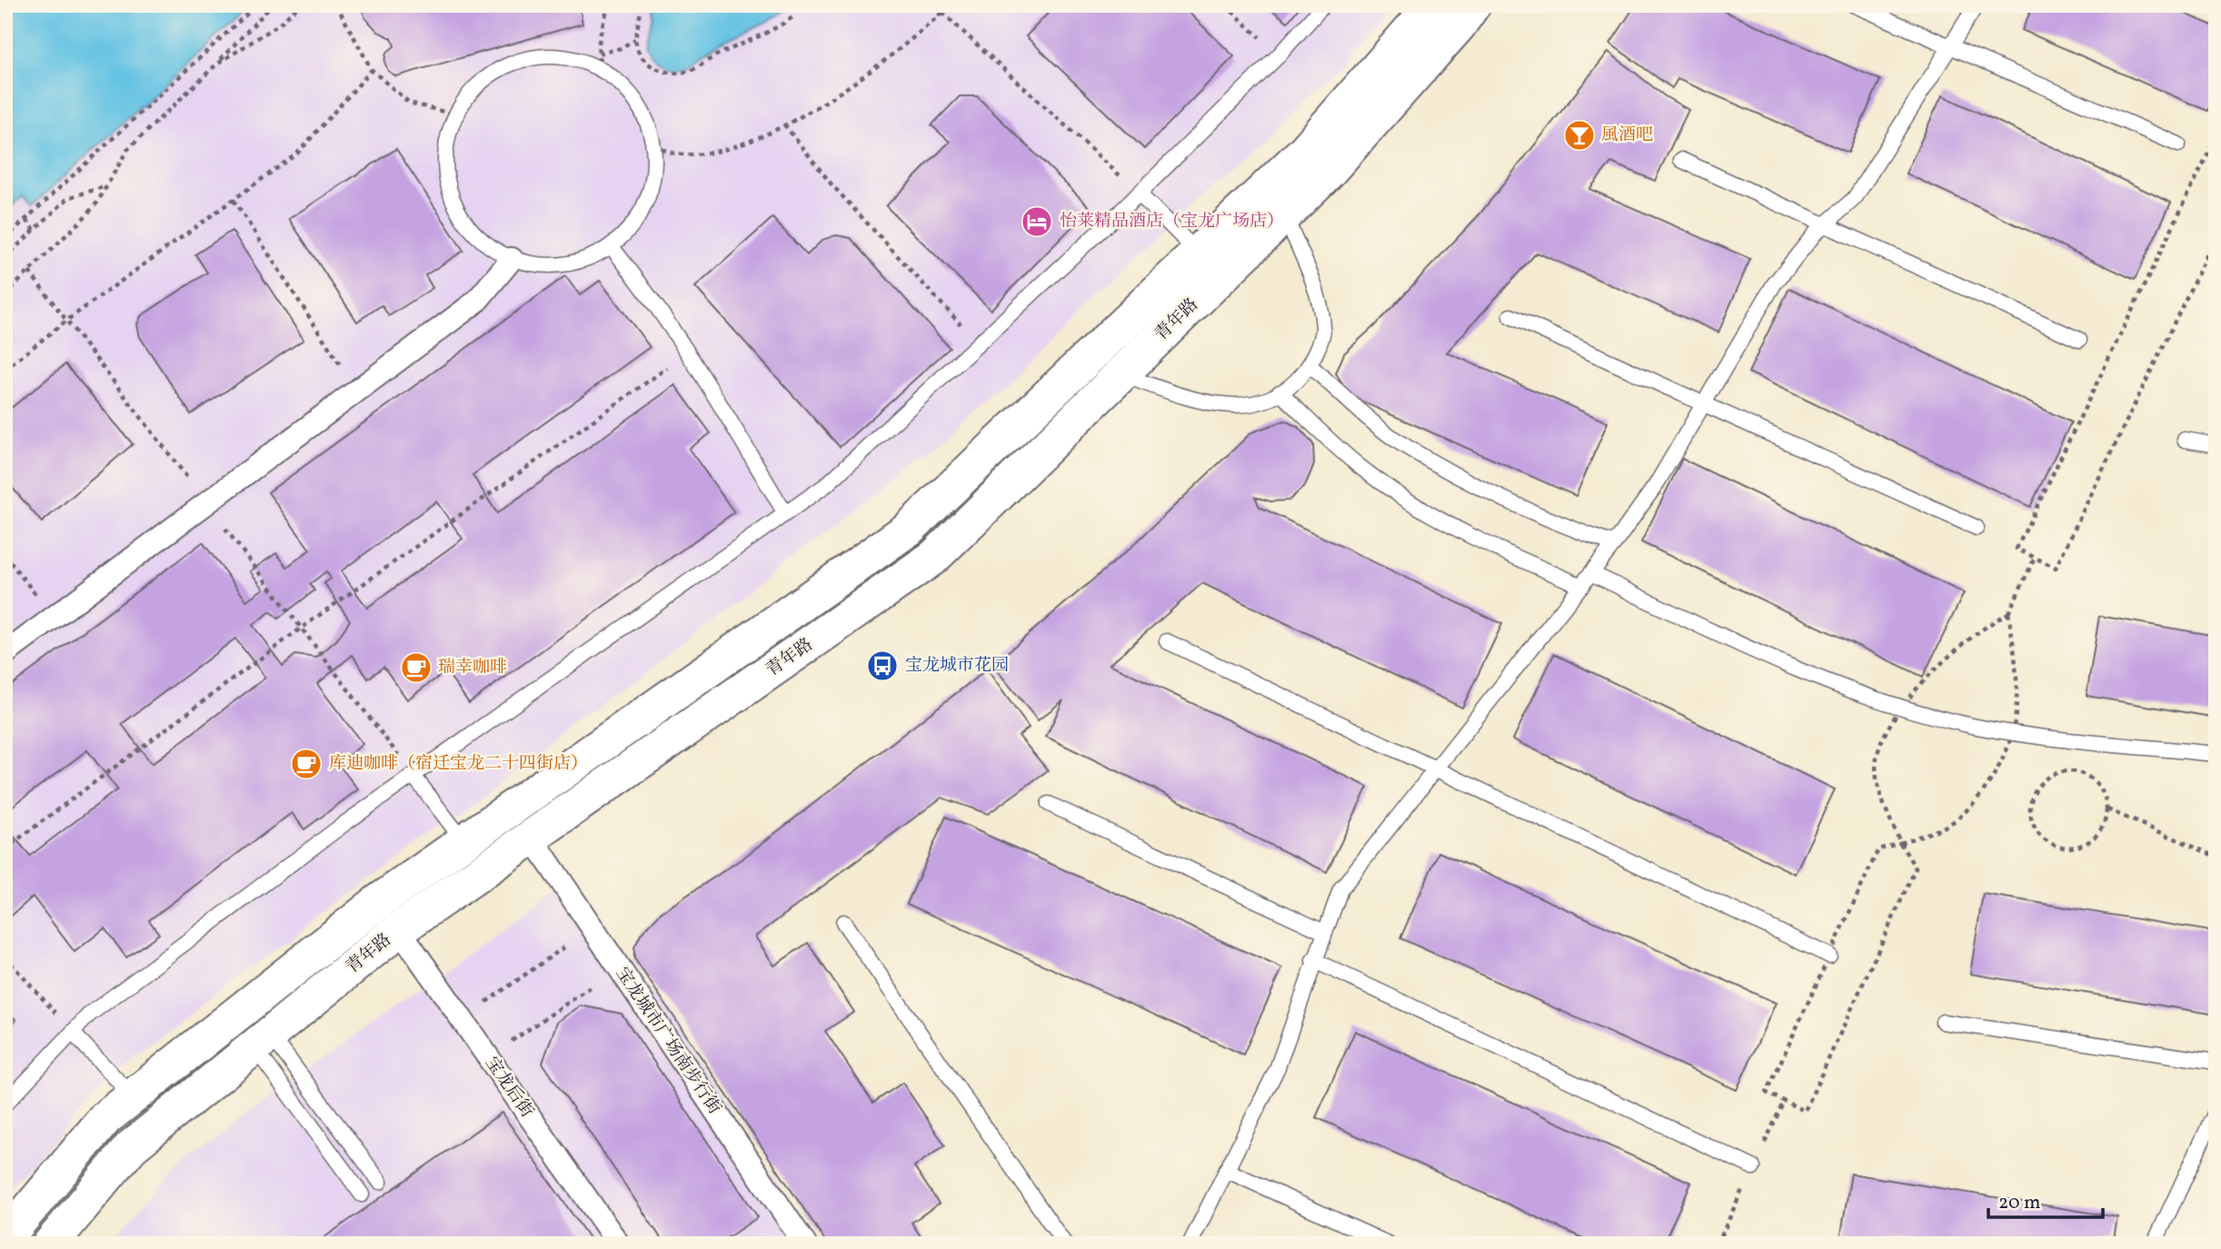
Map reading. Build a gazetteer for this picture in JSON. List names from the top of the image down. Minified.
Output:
{"streets":{"street":["青年路","宝龙城市广场南步行街","宝龙后街"]},"crossings":[["青年路","宝龙城市广场南步行街"],["青年路","宝龙后街"]],"places":{"bar":["風酒吧"],"hotel":["怡莱精品酒店（宝龙广场店）"],"bus stop":["宝龙城市花园"],"cafe":["瑞幸咖啡","库迪咖啡（宿迁宝龙二十四街店）"]},"scale_bar":"20 m"}
